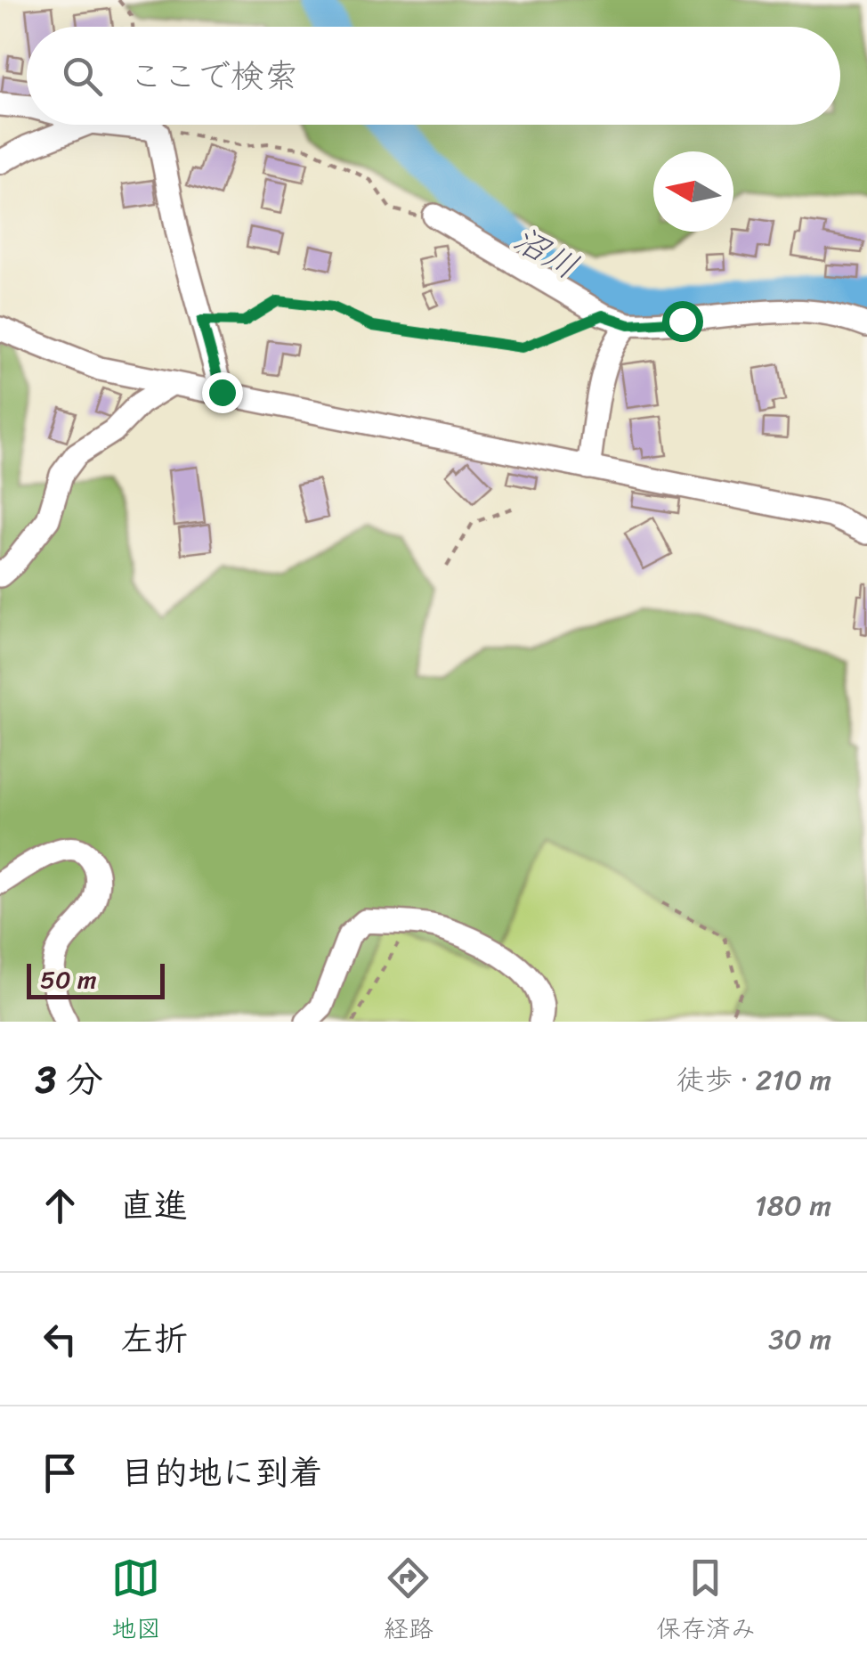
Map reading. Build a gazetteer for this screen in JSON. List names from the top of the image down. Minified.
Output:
{"water":["沼川"],"scale_bar":"50 m","north":"left","page":{"search":"ここで検索","scale":"50 m","heading":["3 分","徒歩 · 210 m"],"list":[["直進","180 m"],["左折","30 m"],"目的地に到着"],"nav":["地図","経路","保存済み"]}}
